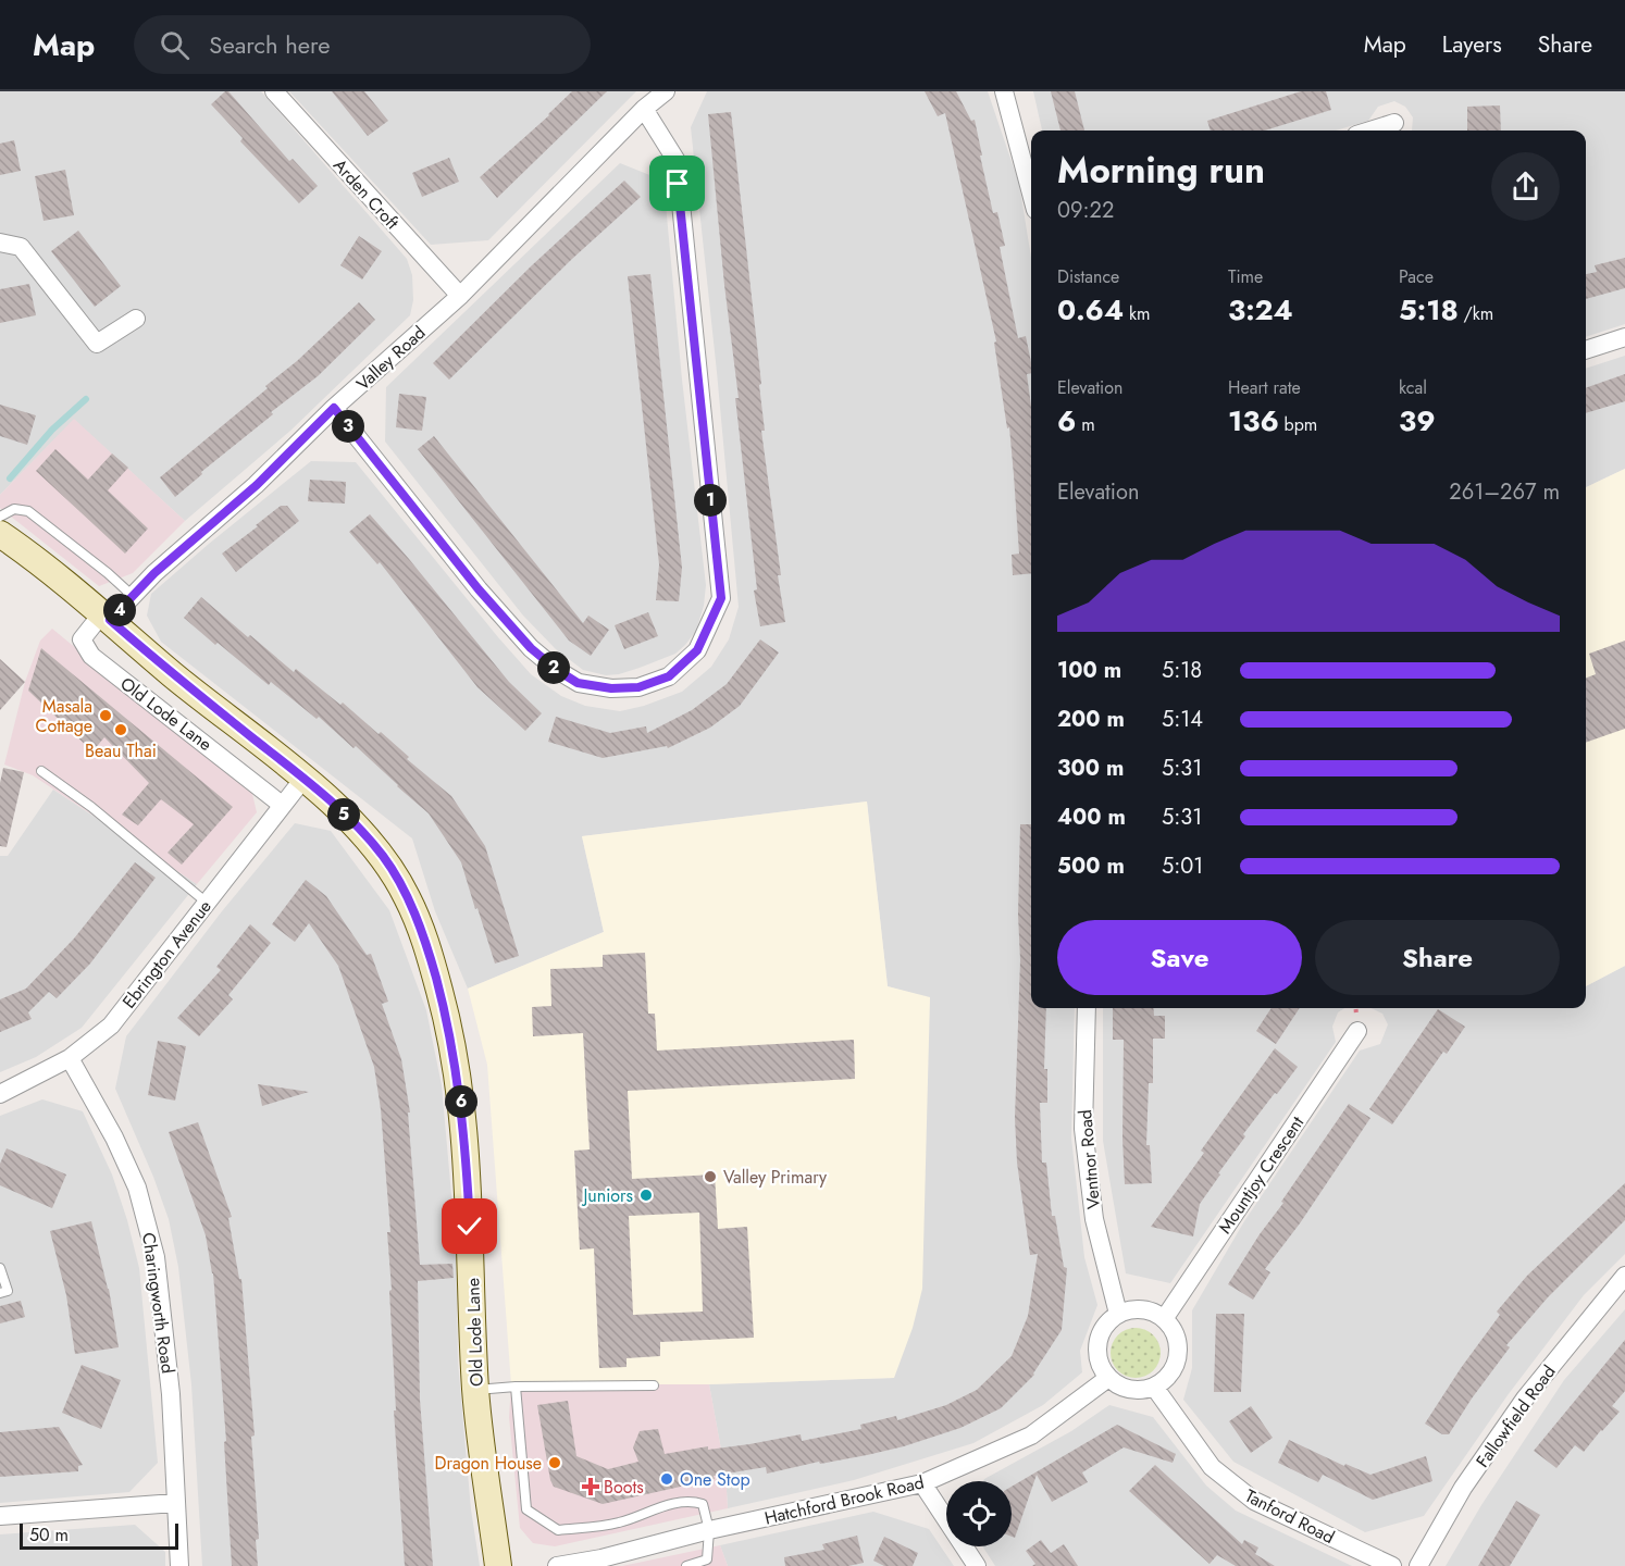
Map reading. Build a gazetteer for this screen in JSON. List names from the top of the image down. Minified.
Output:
{"streets":{"street":["Arden Croft","Valley Road","Old Lode Lane","Ebrington Avenue","Ventnor Road","Mountjoy Crescent","Charingworth Road","Fallowfield Road","Hatchford Brook Road","Tanford Road"]},"crossings":[["Arden Croft","Valley Road"],["Valley Road","Old Lode Lane"],["Old Lode Lane","Ebrington Avenue"],["Ebrington Avenue","Charingworth Road"],["Ventnor Road","Mountjoy Crescent"],["Ventnor Road","Hatchford Brook Road"],["Ventnor Road","Tanford Road"],["Mountjoy Crescent","Hatchford Brook Road"],["Mountjoy Crescent","Tanford Road"],["Hatchford Brook Road","Tanford Road"]],"places":{"other":["Masala Cottage","Beau Thai","Valley Primary","Juniors","Dragon House","One Stop"],"health":["Boots"]},"scale_bar":"50 m","page":{"header":"Map","search":"Search here","nav":["Map","Layers","Share"],"heading":["Morning run","09:22"],"stats":[["Distance","0.64 km"],["Time","3:24"],["Pace","5:18 /km"],["Elevation","6 m"],["Heart rate","136 bpm"],["kcal","39"]],"pins":["3","1","4","2","5","6"],"chart":["Elevation","261–267 m"],"list":[{"name":"100 m","note":"5:18"},{"name":"200 m","note":"5:14"},{"name":"300 m","note":"5:31"},{"name":"400 m","note":"5:31"},{"name":"500 m","note":"5:01"}],"buttons":["Save","Share"],"scale":"50 m"}}
